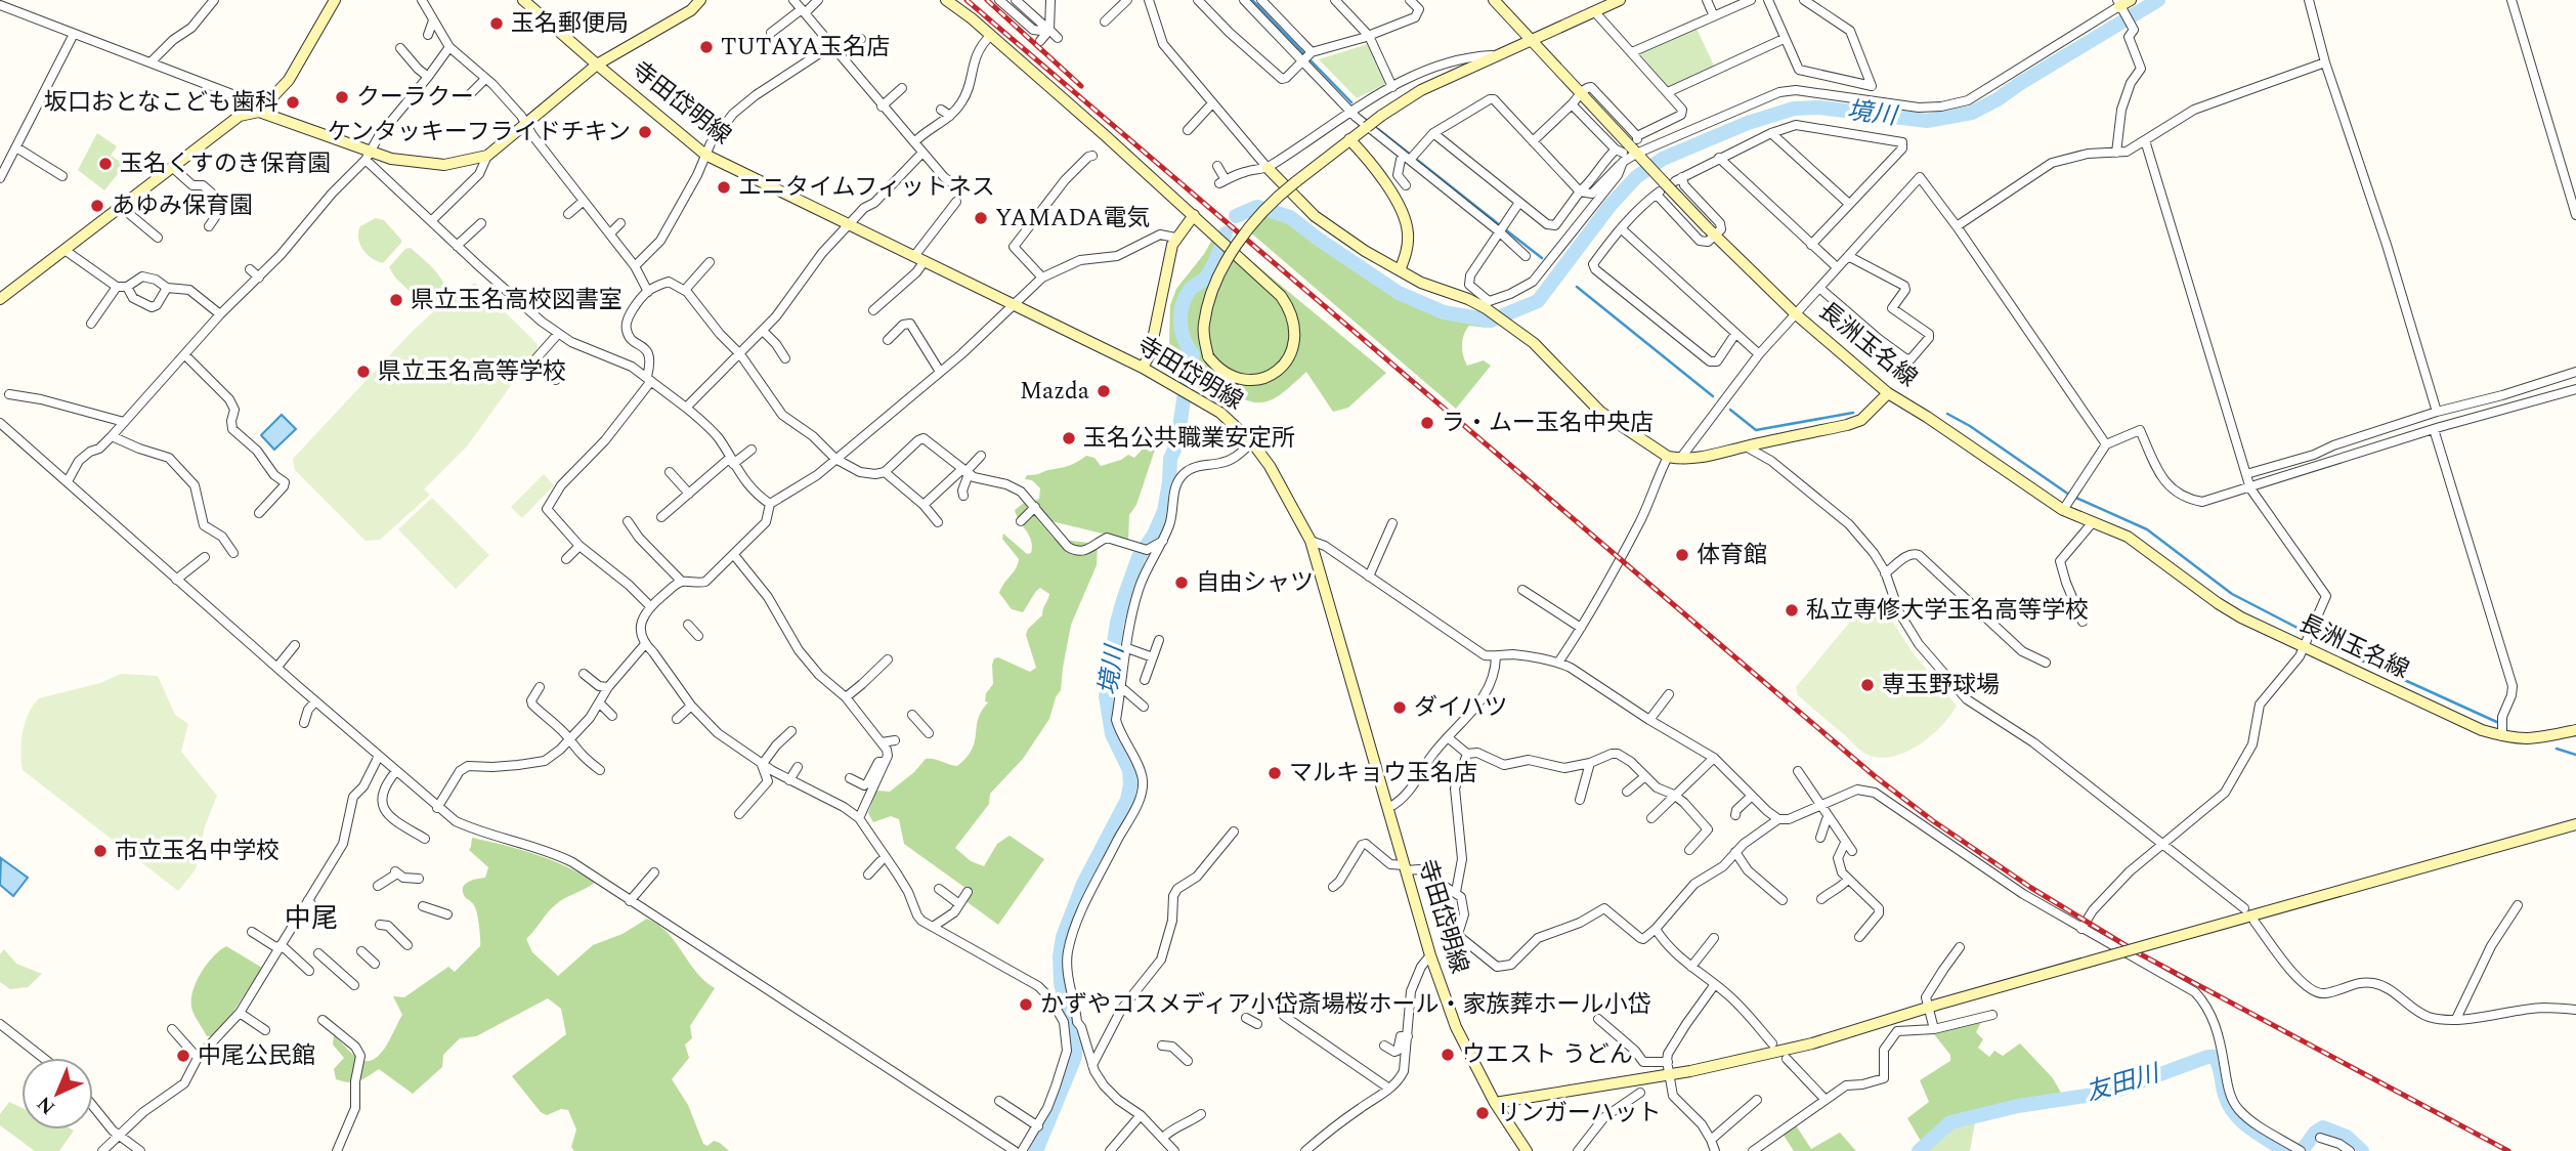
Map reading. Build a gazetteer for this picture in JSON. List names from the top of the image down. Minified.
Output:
{"streets":{"main road":["寺田岱明線","長洲玉名線"]},"districts":["中尾"],"water":["境川","友田川"],"places":["玉名郵便局","TUTAYA玉名店","クーラクー","坂口おとなこども歯科","ケンタッキーフライドチキン","玉名くすのき保育園","エニタイムフィットネス","あゆみ保育園","YAMADA電気","県立玉名高校図書室","県立玉名高等学校","Mazda","ラ・ムー玉名中央店","玉名公共職業安定所","体育館","自由シャツ","私立専修大学玉名高等学校","専玉野球場","ダイハツ","マルキョウ玉名店","市立玉名中学校","かずやコスメディア小岱斎場桜ホール・家族葬ホール小岱","ウエスト うどん","中尾公民館","リンガーハット"],"north":"bottom left"}
